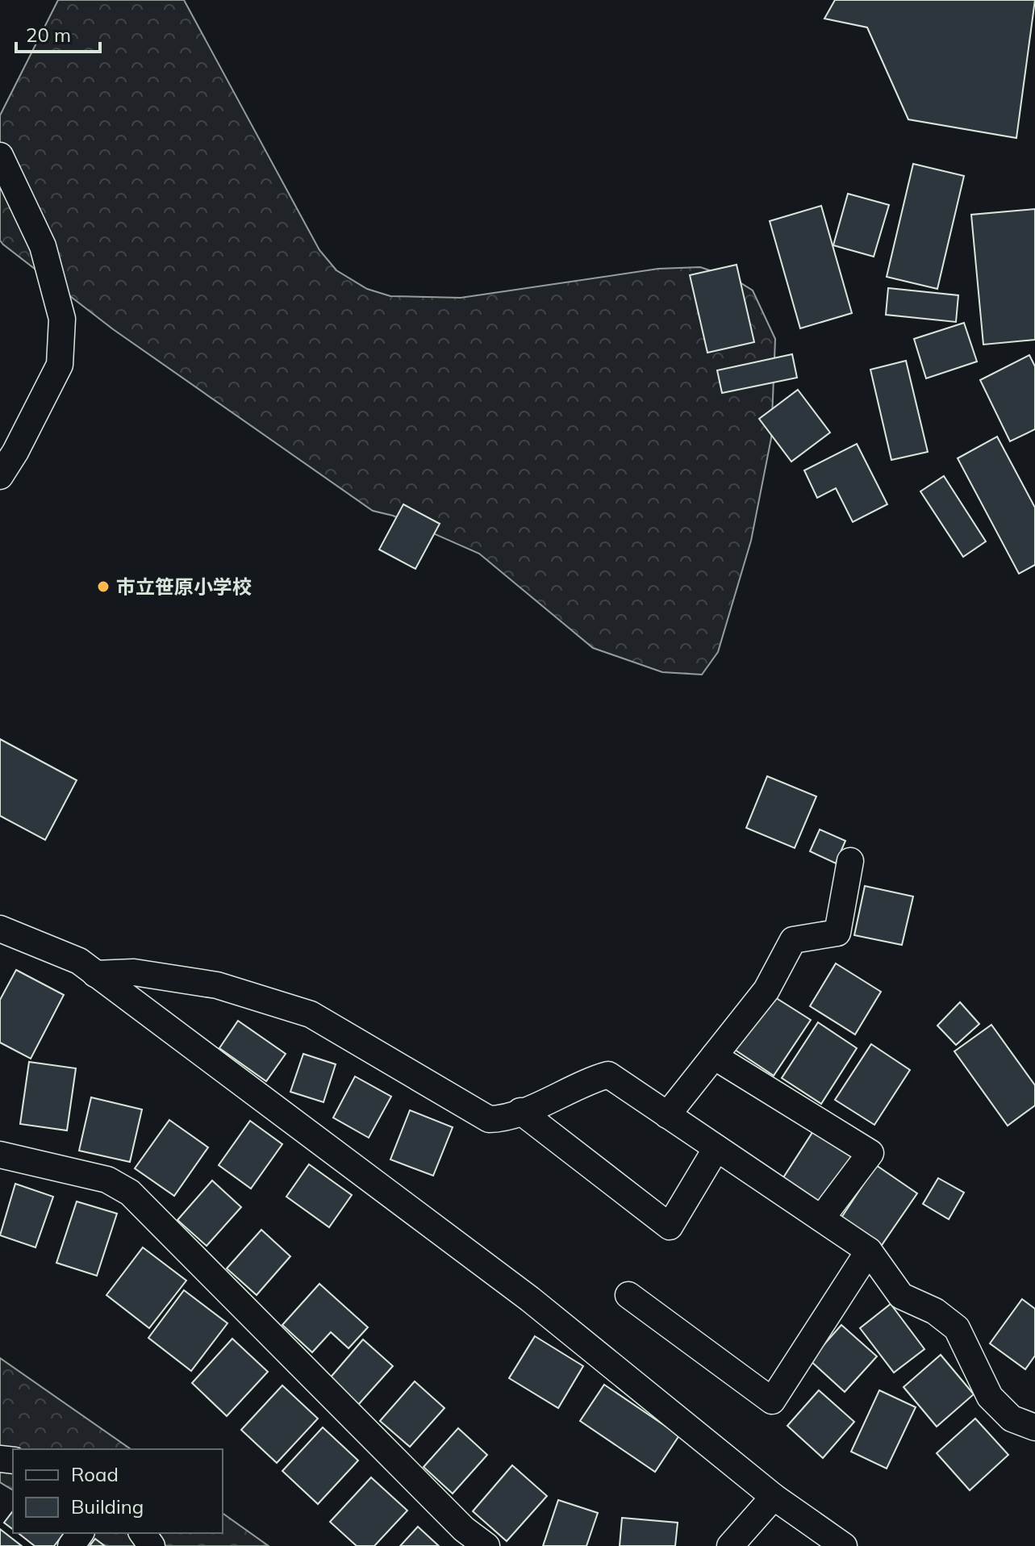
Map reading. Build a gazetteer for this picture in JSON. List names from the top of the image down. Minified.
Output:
{"places":["市立笹原小学校"],"legend":["Road","Building"],"scale_bar":"20 m"}
